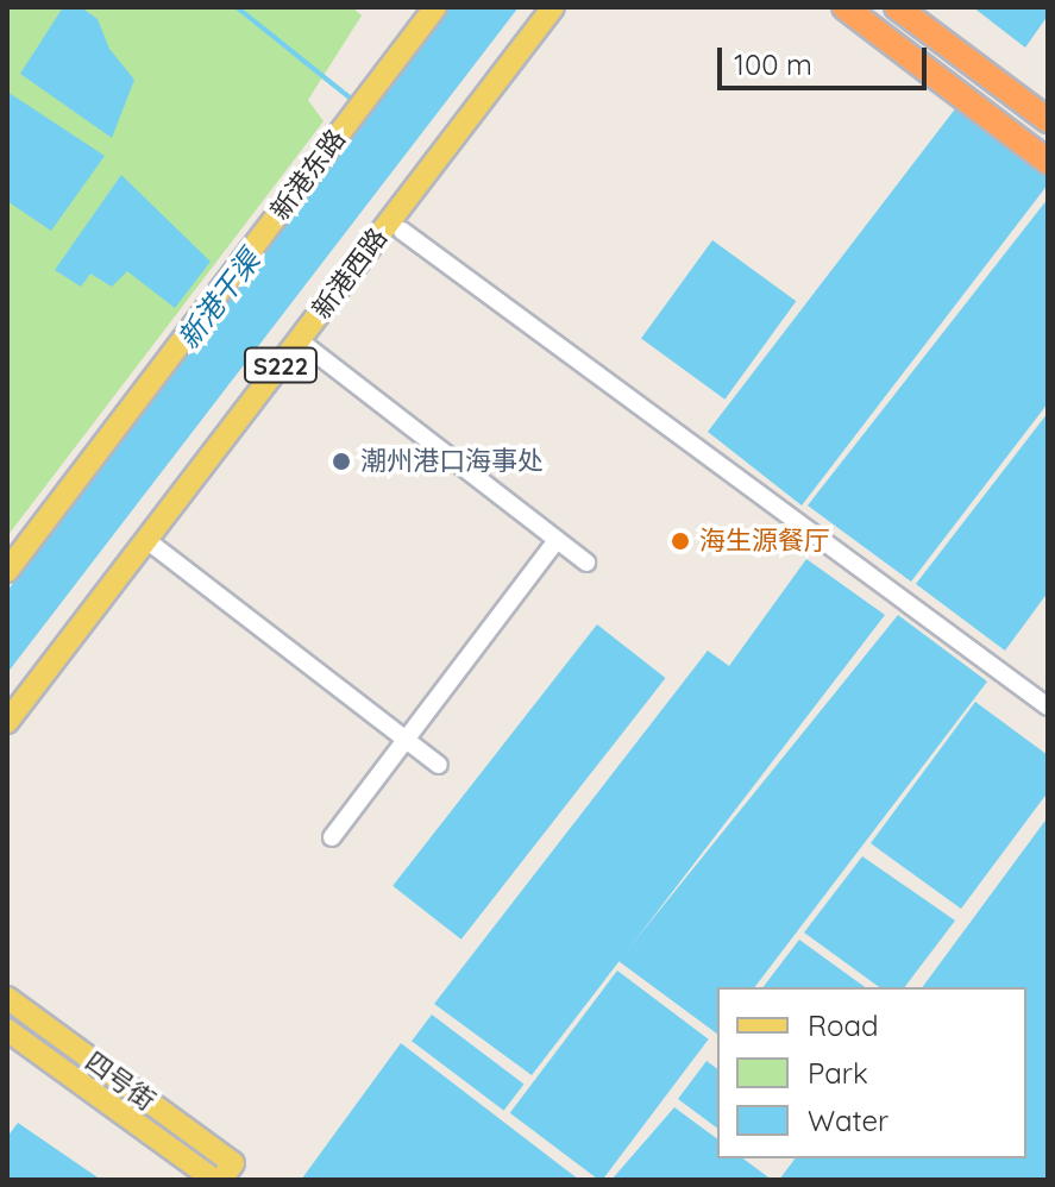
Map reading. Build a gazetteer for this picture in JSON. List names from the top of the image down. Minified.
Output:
{"streets":{"main road":["新港东路","新港西路","S222","四号街"]},"water":["新港干渠"],"places":["潮州港口海事处","海生源餐厅"],"legend":["Road","Park","Water"],"scale_bar":"100 m"}
